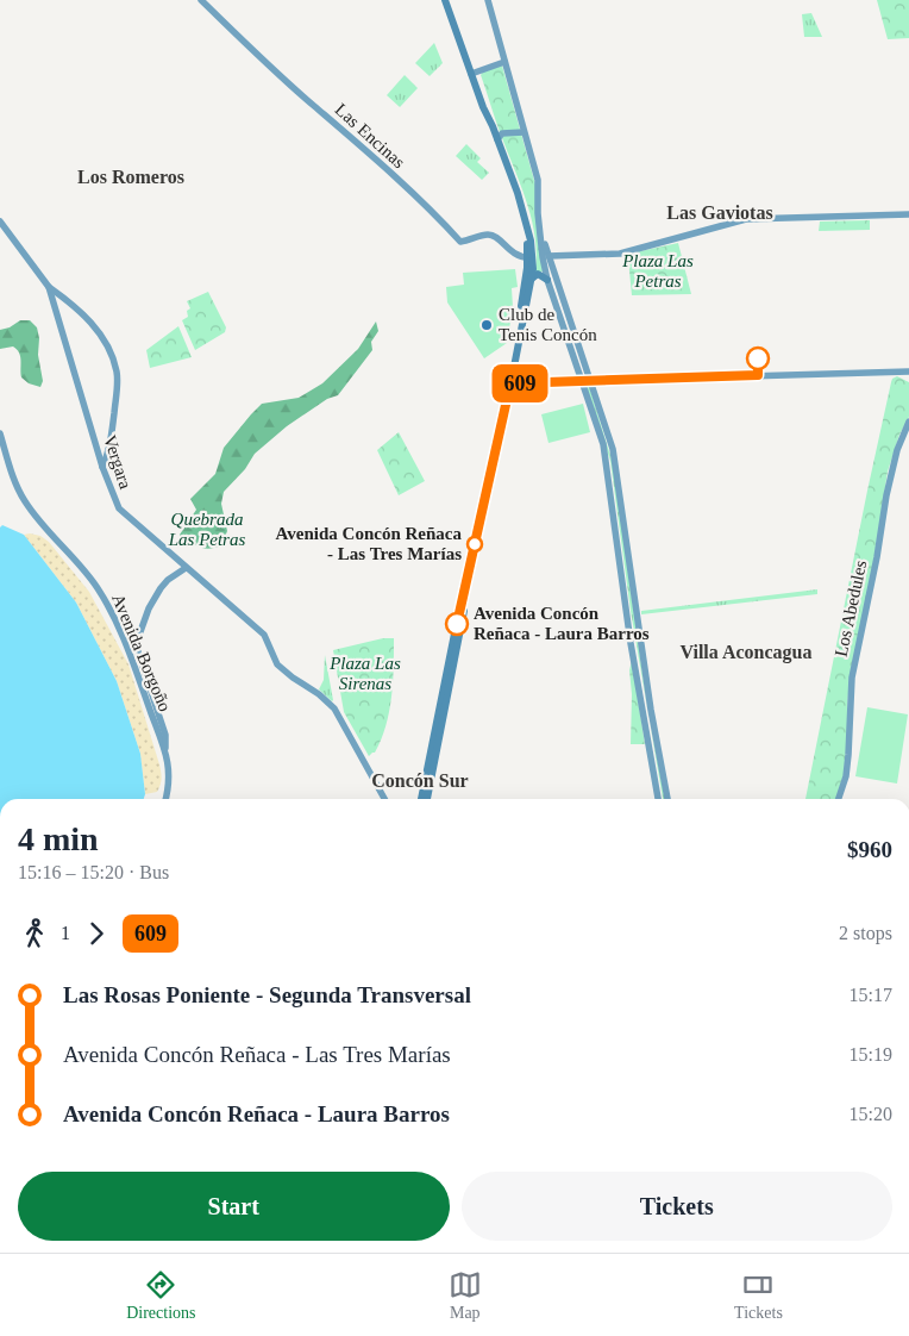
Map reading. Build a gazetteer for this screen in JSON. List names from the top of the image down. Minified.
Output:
{"streets":{"street":["Las Encinas","Vergara","Los Abedules","Avenida Borgoño"]},"districts":["Los Romeros","Las Gaviotas","Villa Aconcagua","Concón Sur"],"parks":["Plaza Las Petras","Quebrada Las Petras","Plaza Las Sirenas"],"places":["Club de Tenis Concón","Avenida Concón Reñaca - Las Tres Marías","Avenida Concón Reñaca - Laura Barros"],"lines":["bus line 609"],"page":{"on_map":"609","heading":["4 min","15:16 – 15:20 · Bus","$960"],"legs":["1","609","2 stops"],"list":[{"name":"Las Rosas Poniente - Segunda Transversal","value":"15:17"},{"name":"Avenida Concón Reñaca - Las Tres Marías","value":"15:19"},{"name":"Avenida Concón Reñaca - Laura Barros","value":"15:20"}],"buttons":["Start","Tickets"],"tabs":["Directions","Map","Tickets"]}}
